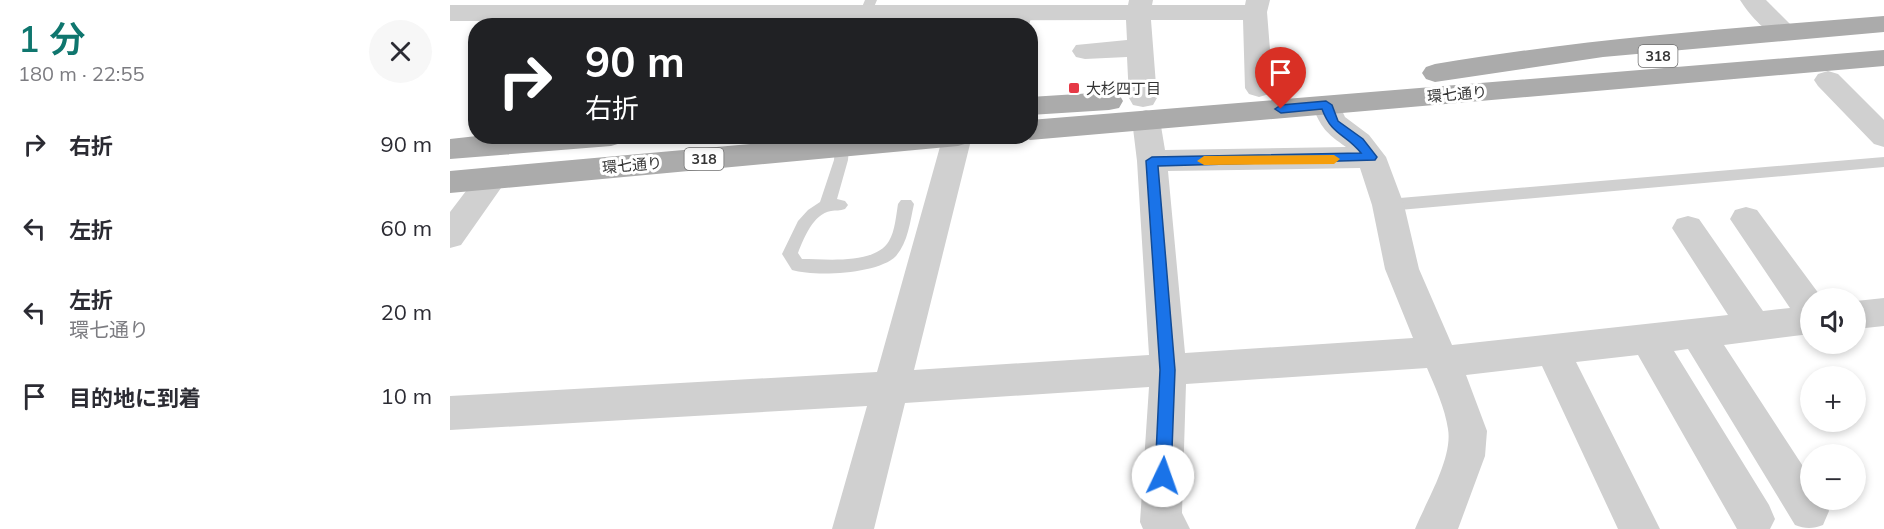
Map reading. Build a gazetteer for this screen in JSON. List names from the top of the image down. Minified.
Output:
{"streets":{"main road":["318","環七通り"]},"places":{"transit":["大杉四丁目"]},"page":{"heading":["1 分","180 m · 22:55"],"turn":["90 m","右折"],"list":[{"name":"右折","value":"90 m"},{"name":"左折","value":"60 m"},{"name":"左折","note":"環七通り","value":"20 m"},{"name":"目的地に到着","value":"10 m"}],"map_buttons":["+","−"]}}
